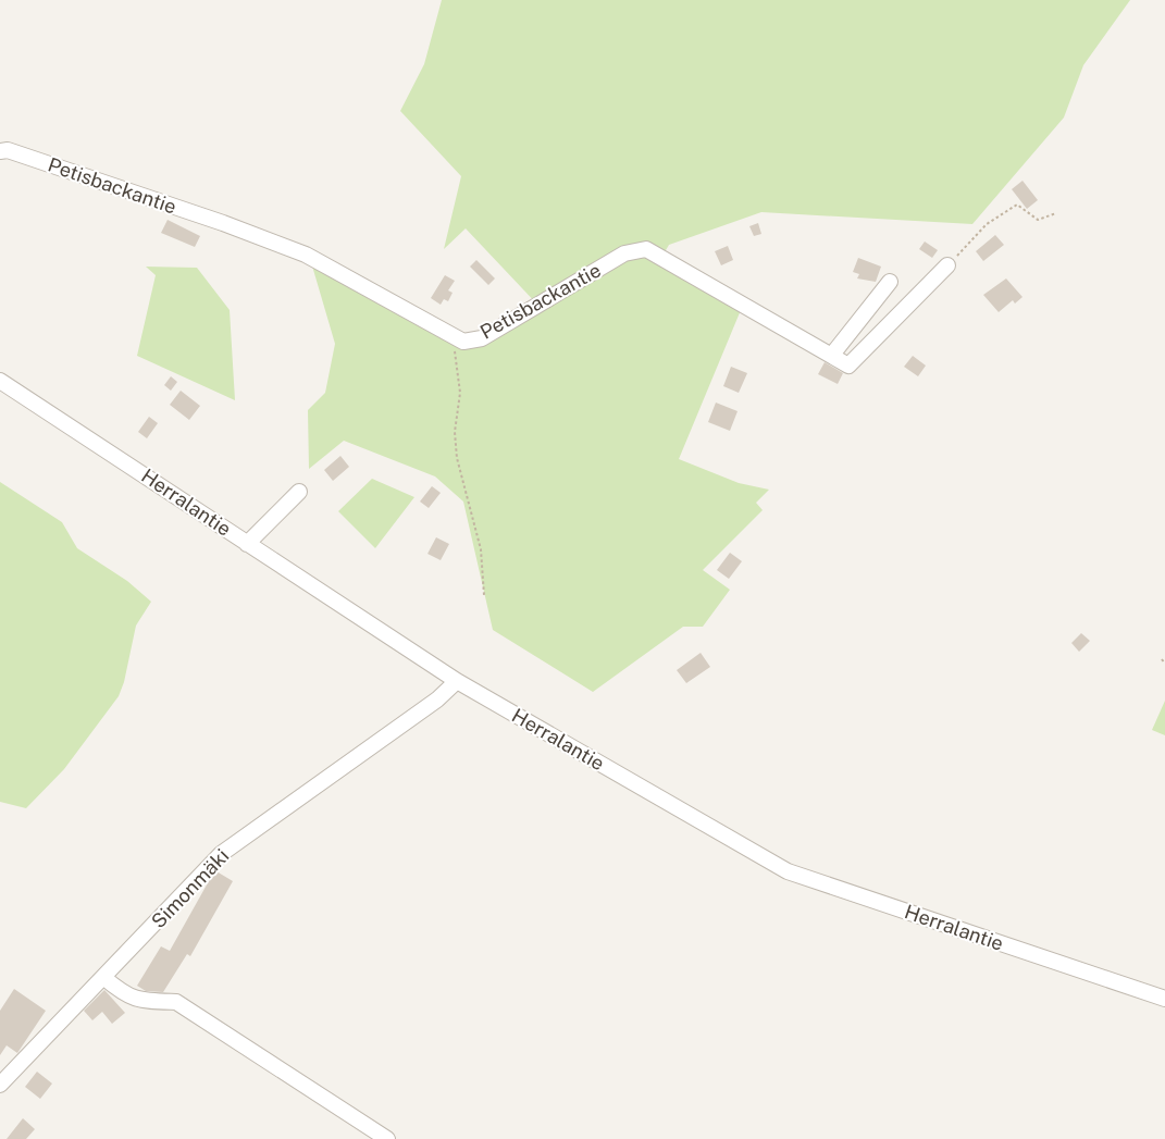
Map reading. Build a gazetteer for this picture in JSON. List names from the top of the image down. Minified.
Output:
{"streets":{"street":["Petisbackantie","Herralantie","Simonmäki"]},"crossings":[["Herralantie","Simonmäki"]]}
